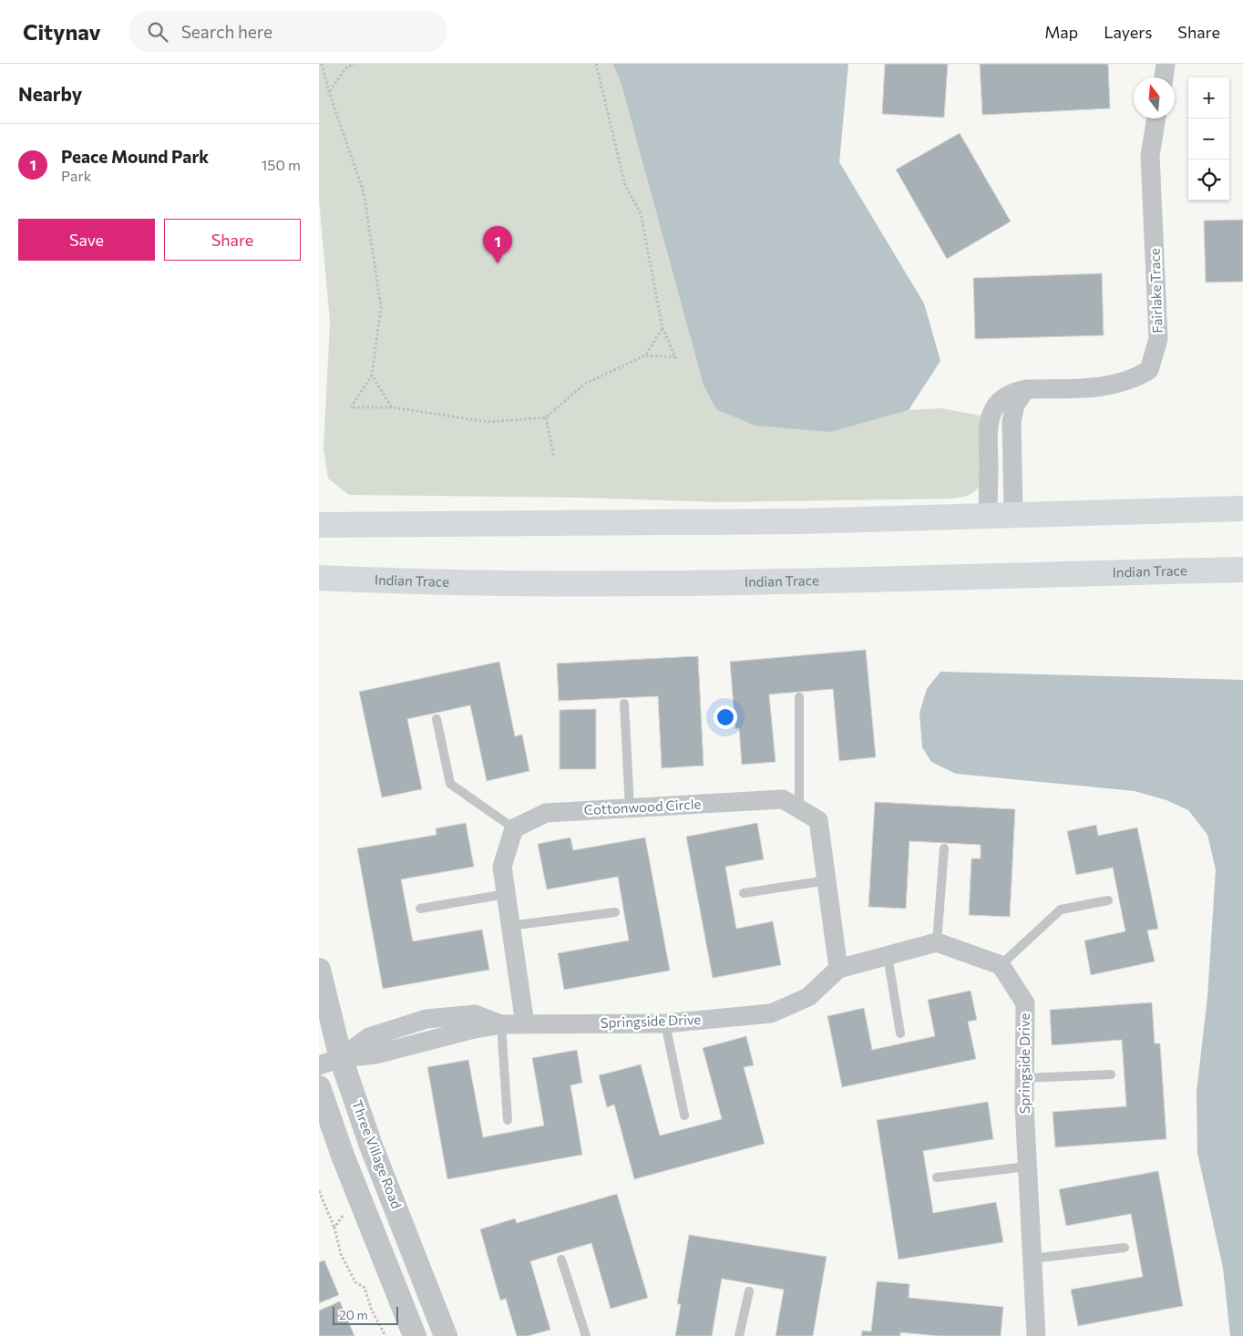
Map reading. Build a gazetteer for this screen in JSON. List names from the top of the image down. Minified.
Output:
{"streets":{"main road":["Indian Trace"],"street":["Fairlake Trace","Cottonwood Circle","Springside Drive","Three Village Road"]},"crossings":[["Cottonwood Circle","Springside Drive"],["Springside Drive","Three Village Road"]],"scale_bar":"20 m","north":"top","page":{"header":"Citynav","search":"Search here","nav":["Map","Layers","Share"],"heading":"Nearby","map_buttons":["+","−"],"list":[{"mark":"1","name":"Peace Mound Park","note":"Park","value":"150 m"}],"buttons":["Save","Share"],"pins":"1","scale":"20 m"}}
